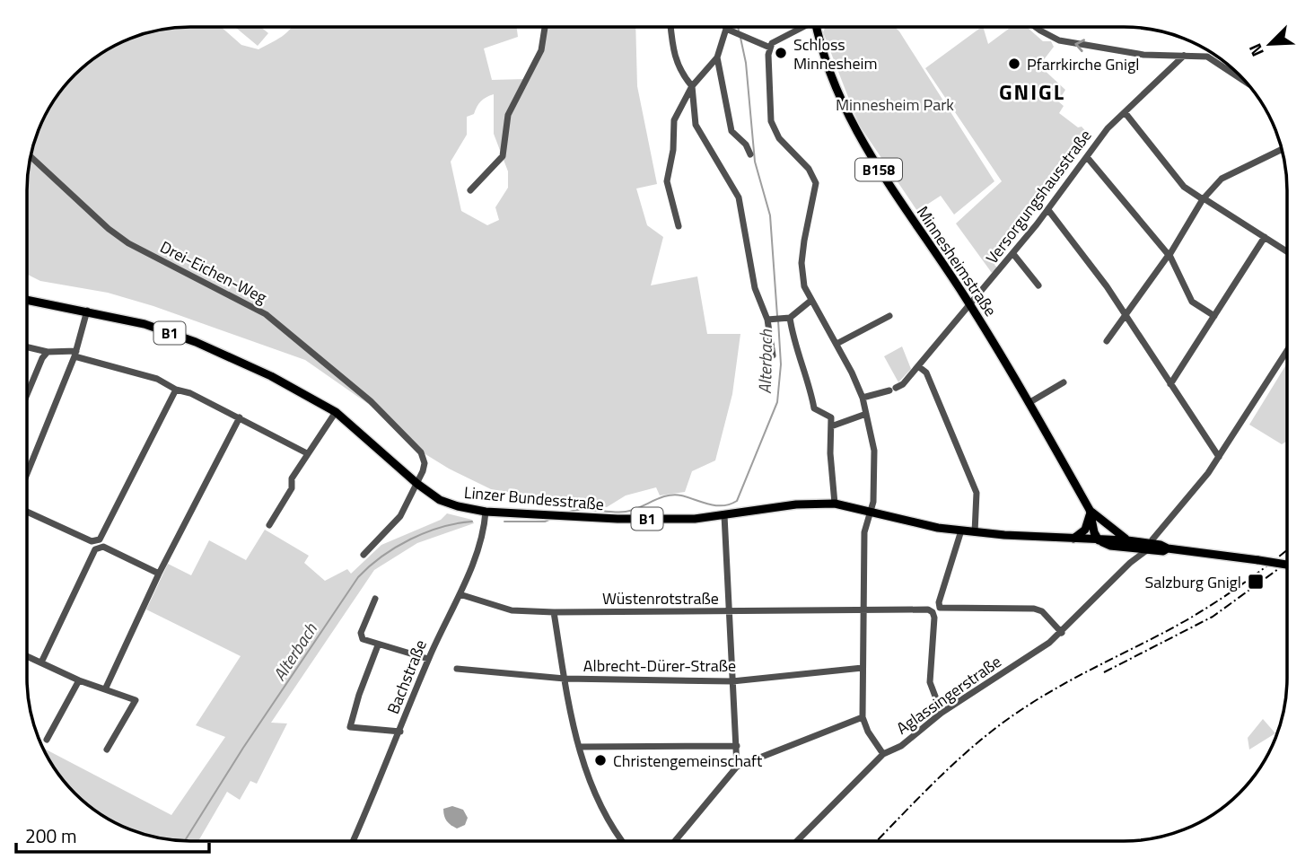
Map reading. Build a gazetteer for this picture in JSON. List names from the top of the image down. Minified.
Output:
{"streets":{"main road":["B158","Minnesheimstraße","B1","Linzer Bundesstraße"],"street":["Versorgungshausstraße","Drei-Eichen-Weg","Wüstenrotstraße","Albrecht-Dürer-Straße","Bachstraße","Aglassingerstraße"]},"crossings":[["Versorgungshausstraße","Minnesheimstraße"],["Minnesheimstraße","Linzer Bundesstraße"],["Drei-Eichen-Weg","Linzer Bundesstraße"],["Linzer Bundesstraße","Bachstraße"],["Linzer Bundesstraße","Aglassingerstraße"],["Wüstenrotstraße","Bachstraße"],["Wüstenrotstraße","Aglassingerstraße"]],"districts":["GNIGL"],"water":["Alterbach"],"parks":["Minnesheim Park"],"places":{"other":["Schloss Minnesheim","Pfarrkirche Gnigl","Christengemeinschaft"],"transit":["Salzburg Gnigl"]},"scale_bar":"200 m","north":"bottom left"}
